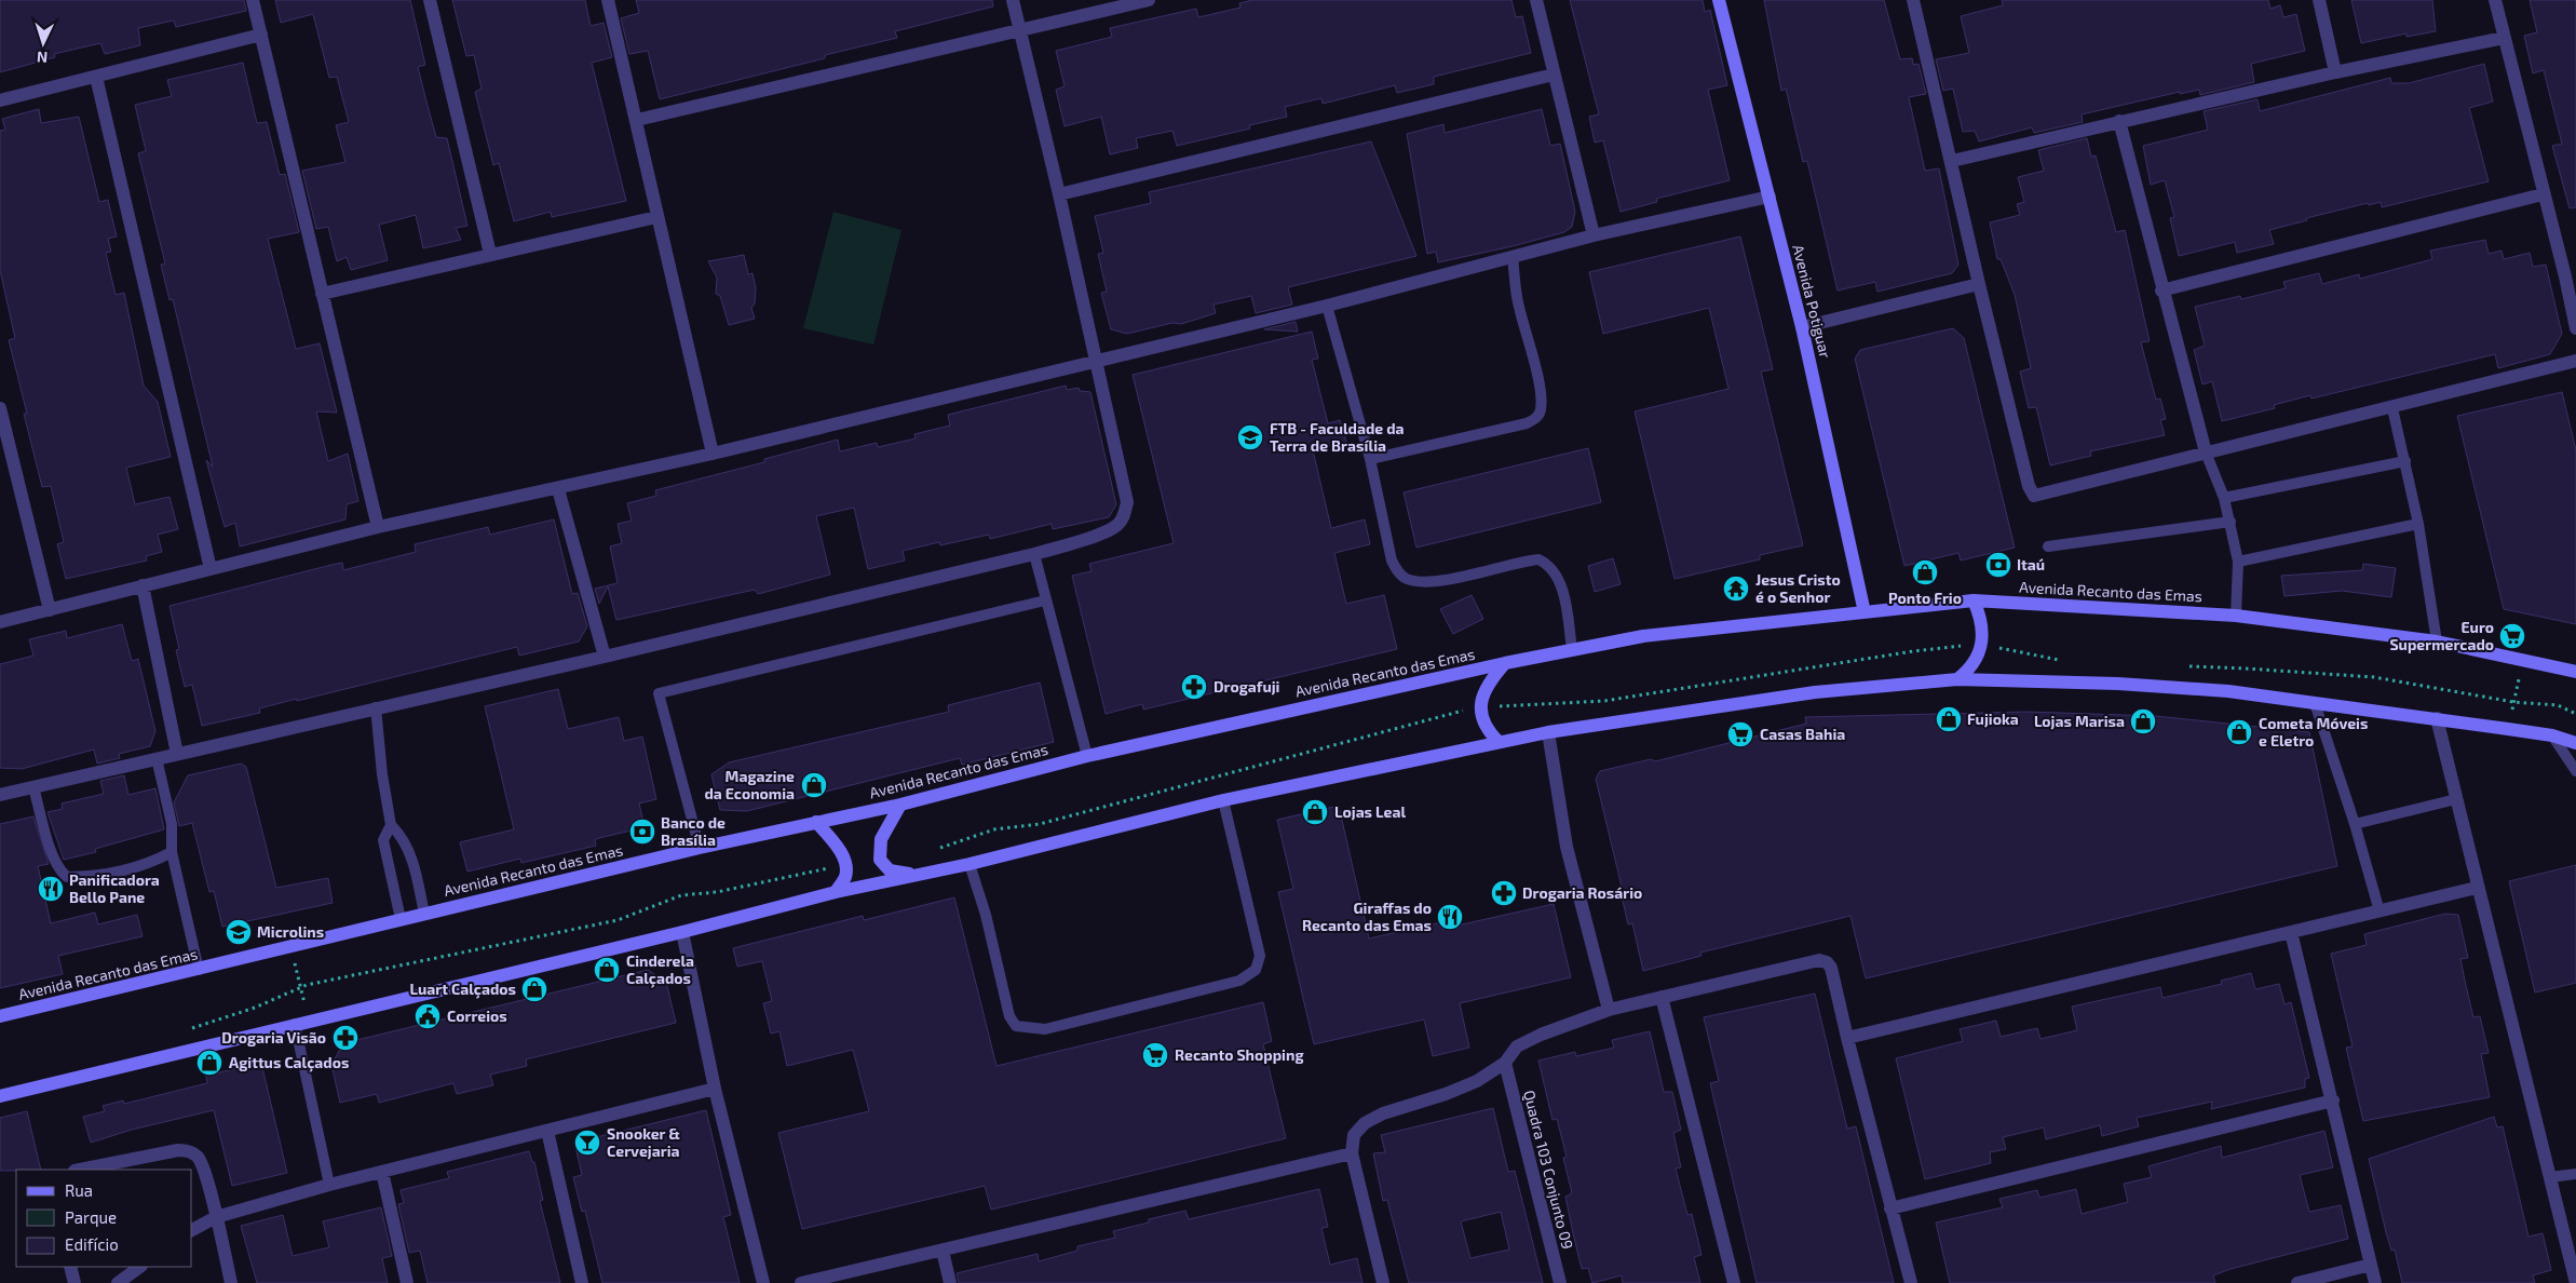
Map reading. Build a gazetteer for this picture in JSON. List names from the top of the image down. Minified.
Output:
{"streets":{"main road":["Avenida Potiguar","Avenida Recanto das Emas"],"street":["Quadra 103 Conjunto 09"]},"crossings":[["Avenida Potiguar","Avenida Recanto das Emas"]],"places":{"school or university":["FTB - Faculdade da Terra de Brasília","Microlins"],"bank":["Itaú","Banco de Brasília"],"shop":["Ponto Frio","Fujioka","Lojas Marisa","Cometa Móveis e Eletro","Magazine da Economia","Lojas Leal","Cinderela Calçados","Luart Calçados","Agittus Calçados"],"temple":["Jesus Cristo é o Senhor"],"supermarket":["Euro Supermercado","Casas Bahia","Recanto Shopping"],"pharmacy":["Drogafuji","Drogaria Rosário","Drogaria Visão"],"restaurant":["Panificadora Bello Pane","Giraffas do Recanto das Emas"],"public building":["Correios"],"bar":["Snooker & Cervejaria"]},"legend":["Rua","Parque","Edifício"],"north":"bottom"}
